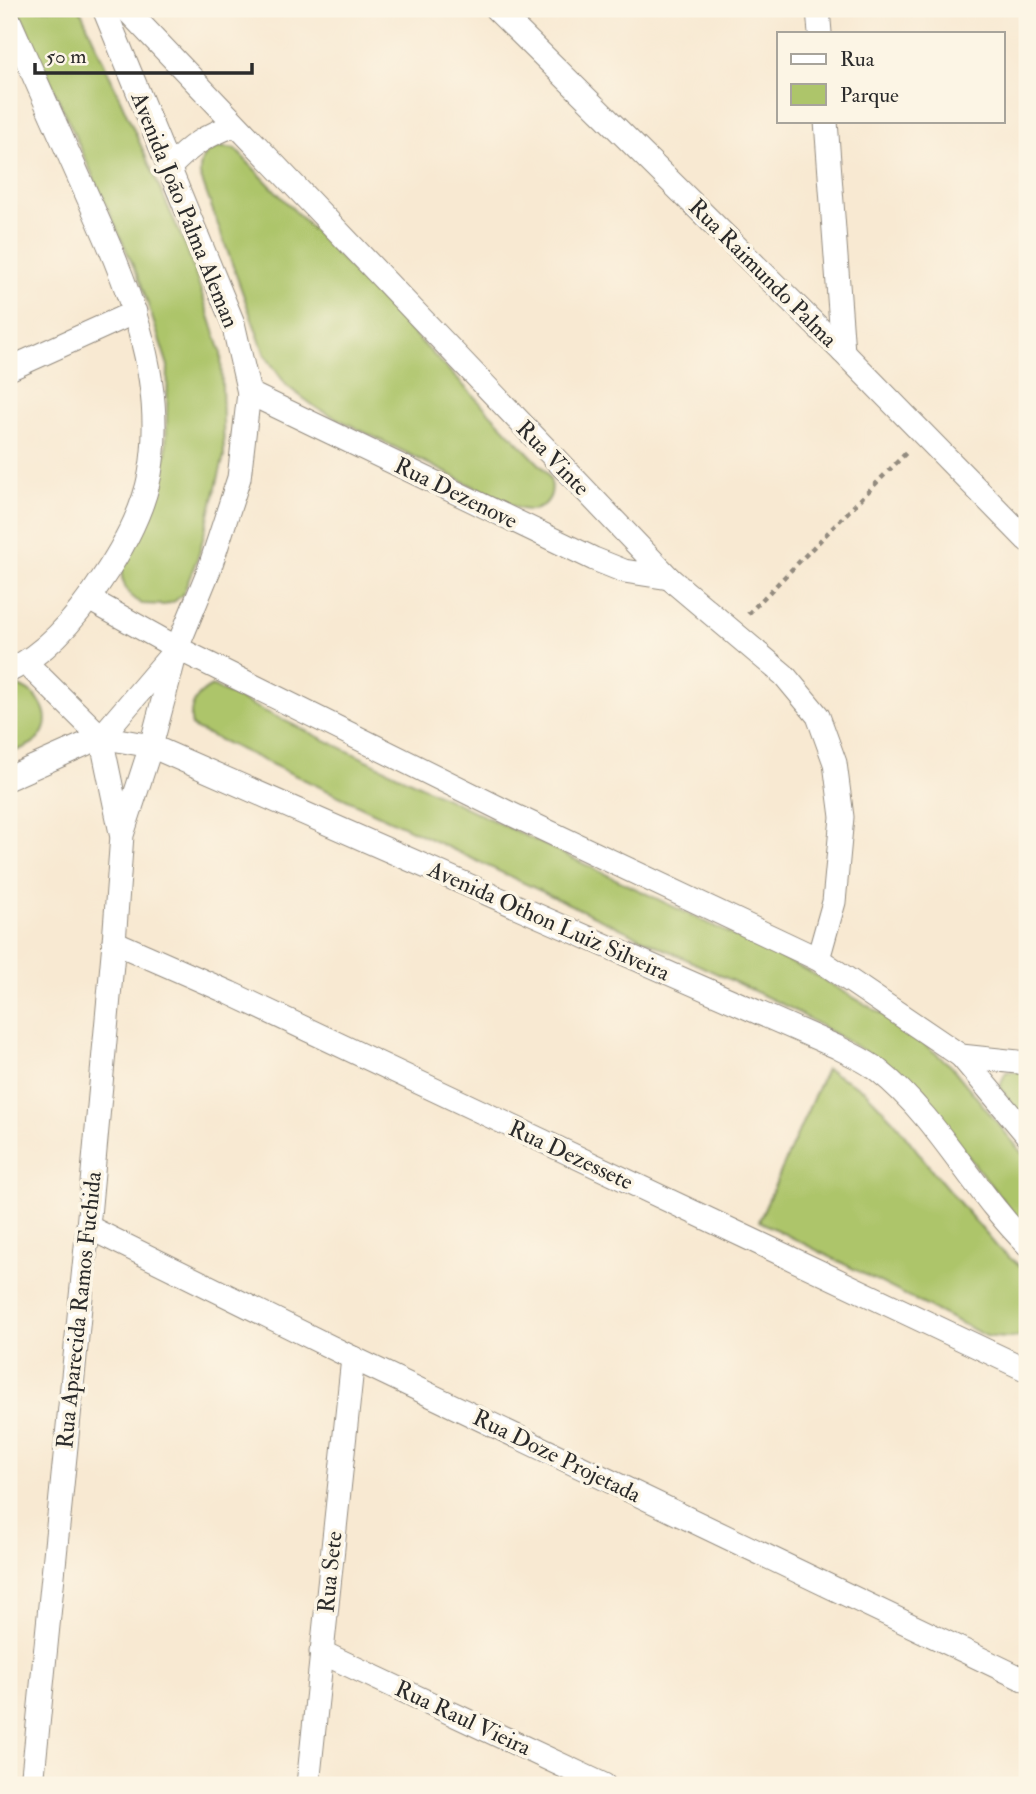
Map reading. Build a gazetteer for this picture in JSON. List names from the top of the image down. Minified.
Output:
{"streets":{"street":["Avenida João Palma Aleman","Rua Raimundo Palma","Rua Vinte","Rua Dezenove","Avenida Othon Luiz Silveira","Rua Dezessete","Rua Aparecida Ramos Fuchida","Rua Doze Projetada","Rua Sete","Rua Raul Vieira"]},"crossings":[["Avenida João Palma Aleman","Rua Dezenove"],["Avenida João Palma Aleman","Avenida Othon Luiz Silveira"],["Avenida João Palma Aleman","Rua Aparecida Ramos Fuchida"],["Rua Vinte","Rua Dezenove"],["Avenida Othon Luiz Silveira","Rua Aparecida Ramos Fuchida"],["Rua Dezessete","Rua Aparecida Ramos Fuchida"],["Rua Aparecida Ramos Fuchida","Rua Doze Projetada"],["Rua Doze Projetada","Rua Sete"],["Rua Sete","Rua Raul Vieira"]],"legend":["Rua","Parque"],"scale_bar":"50 m"}
